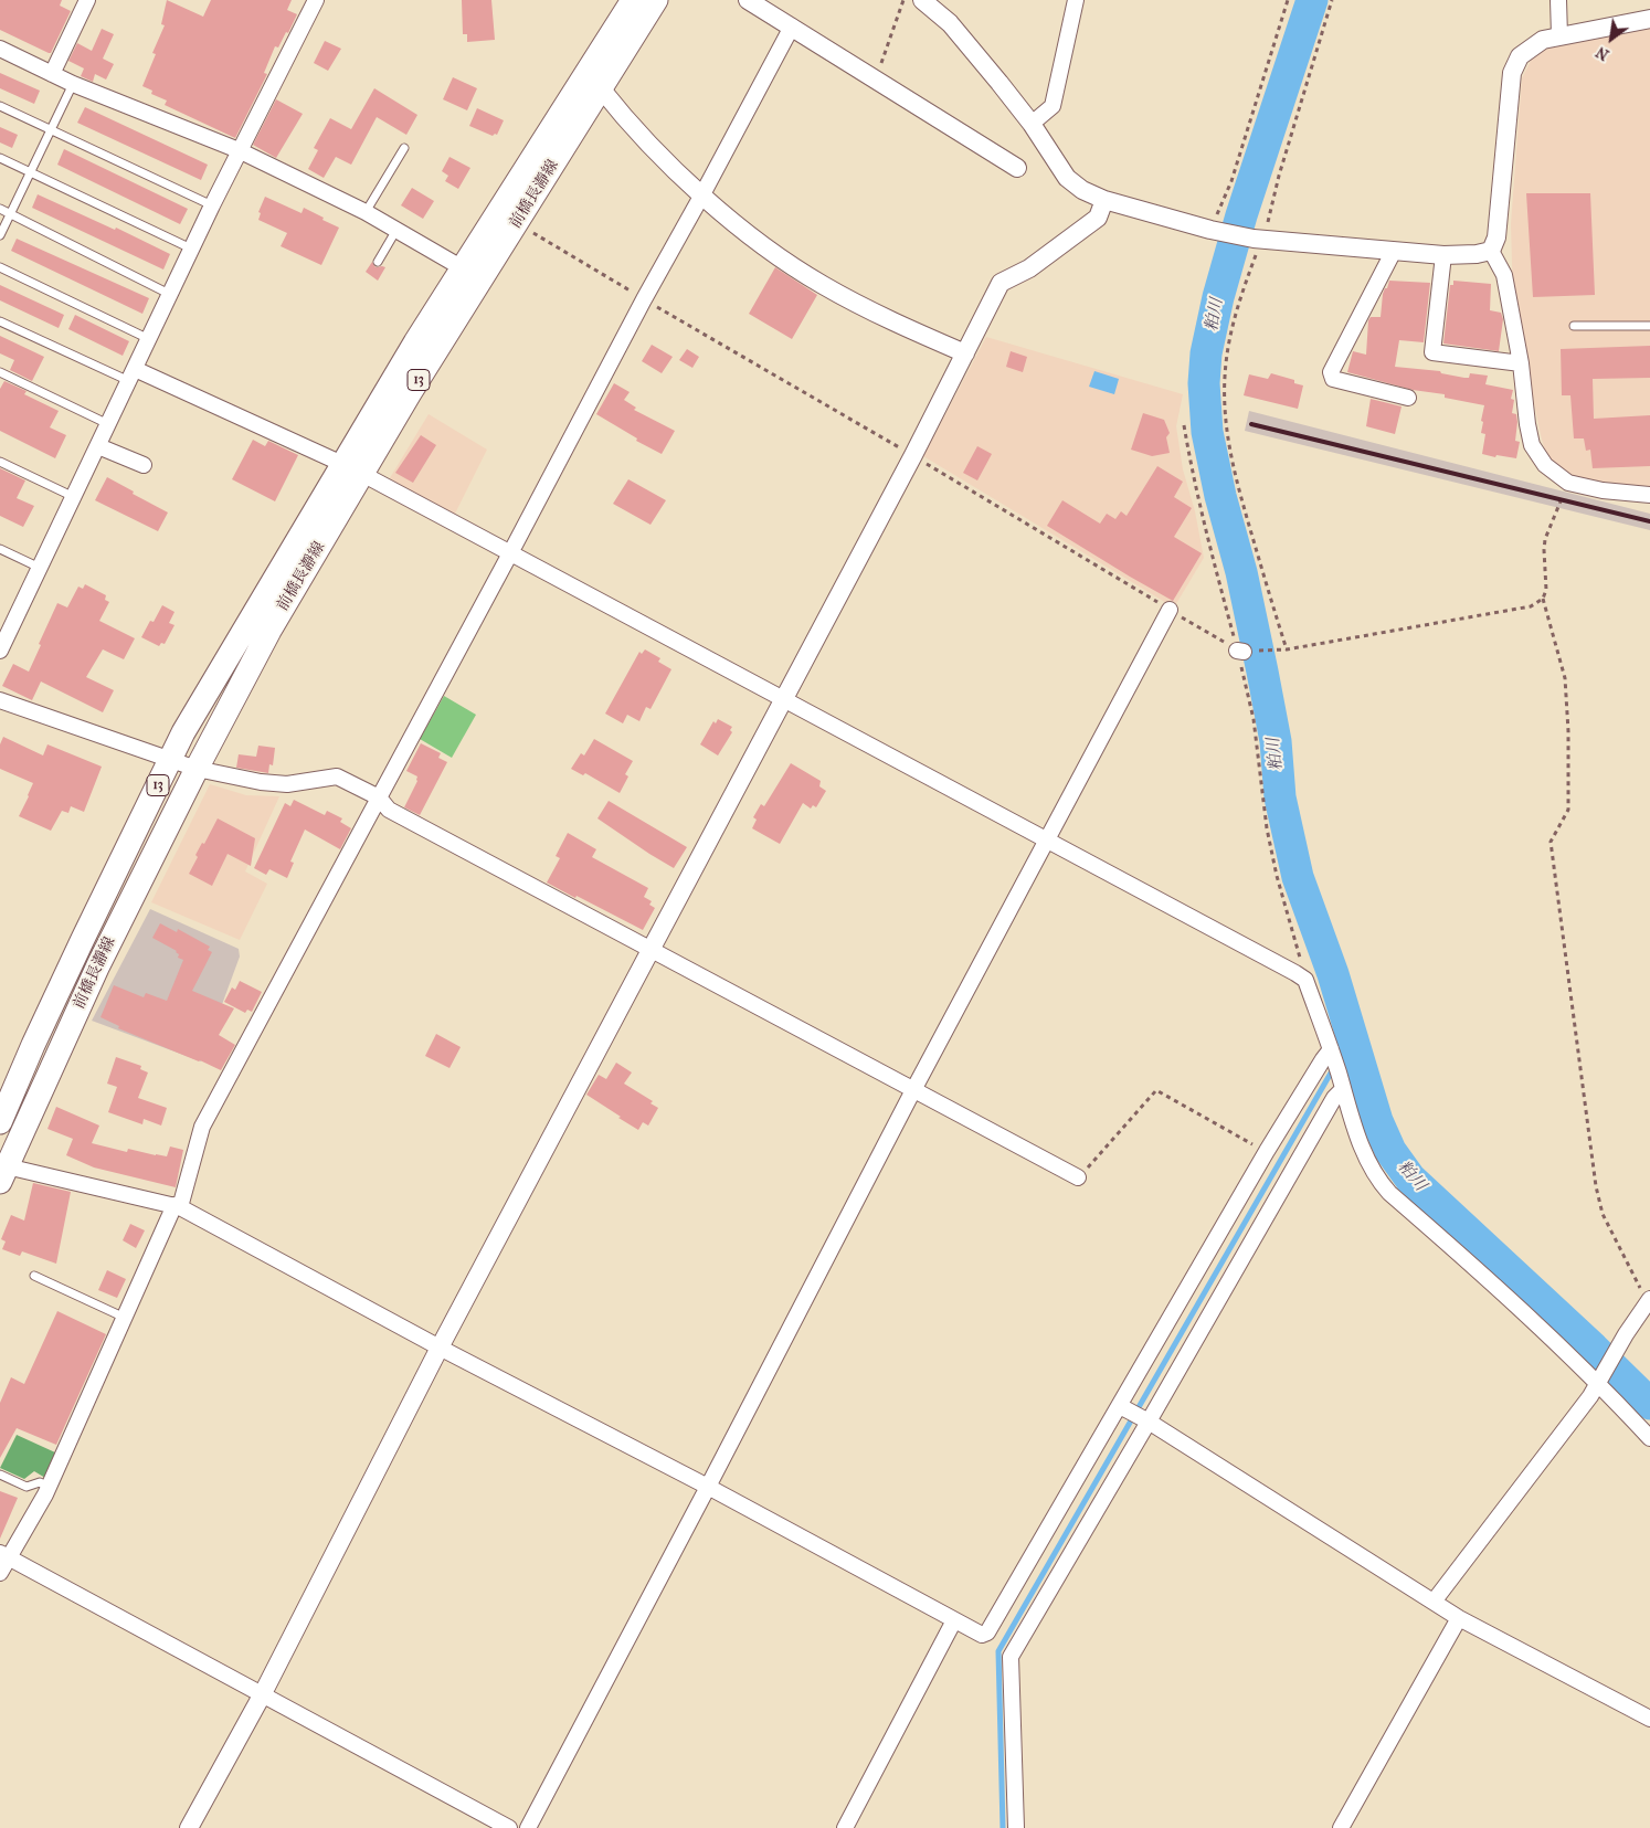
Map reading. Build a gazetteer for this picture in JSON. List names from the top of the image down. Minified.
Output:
{"streets":{"main road":["前橋長瀞線","13"]},"water":["粕川"],"north":"bottom left"}
